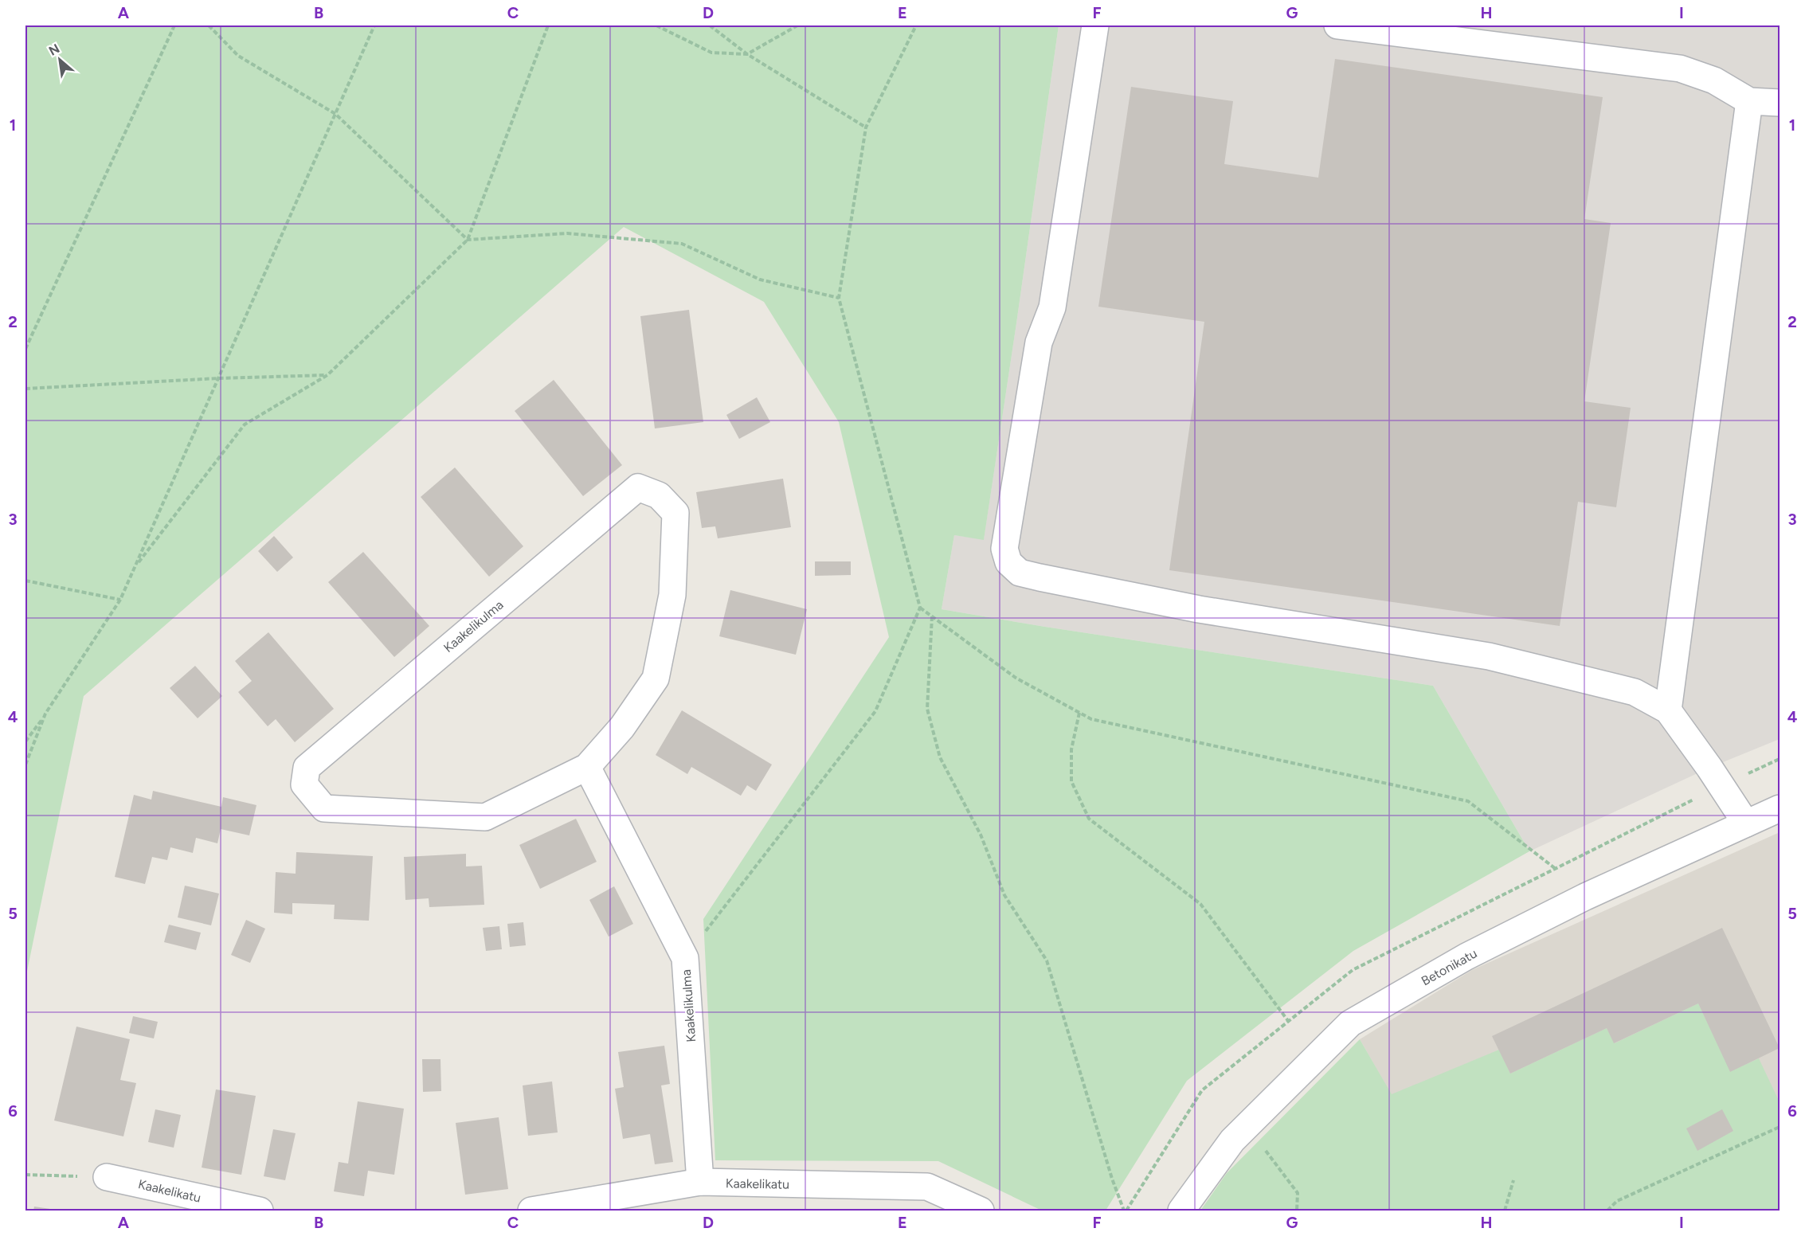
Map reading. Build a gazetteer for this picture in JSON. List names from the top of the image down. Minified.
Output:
{"streets":{"street":["Kaakelikulma","Betonikatu","Kaakelikatu"]},"crossings":[["Kaakelikulma","Kaakelikatu"]],"north":"top left","grid":{"columns":["A","B","C","D","E","F","G","H","I"],"rows":["1","2","3","4","5","6"]}}
